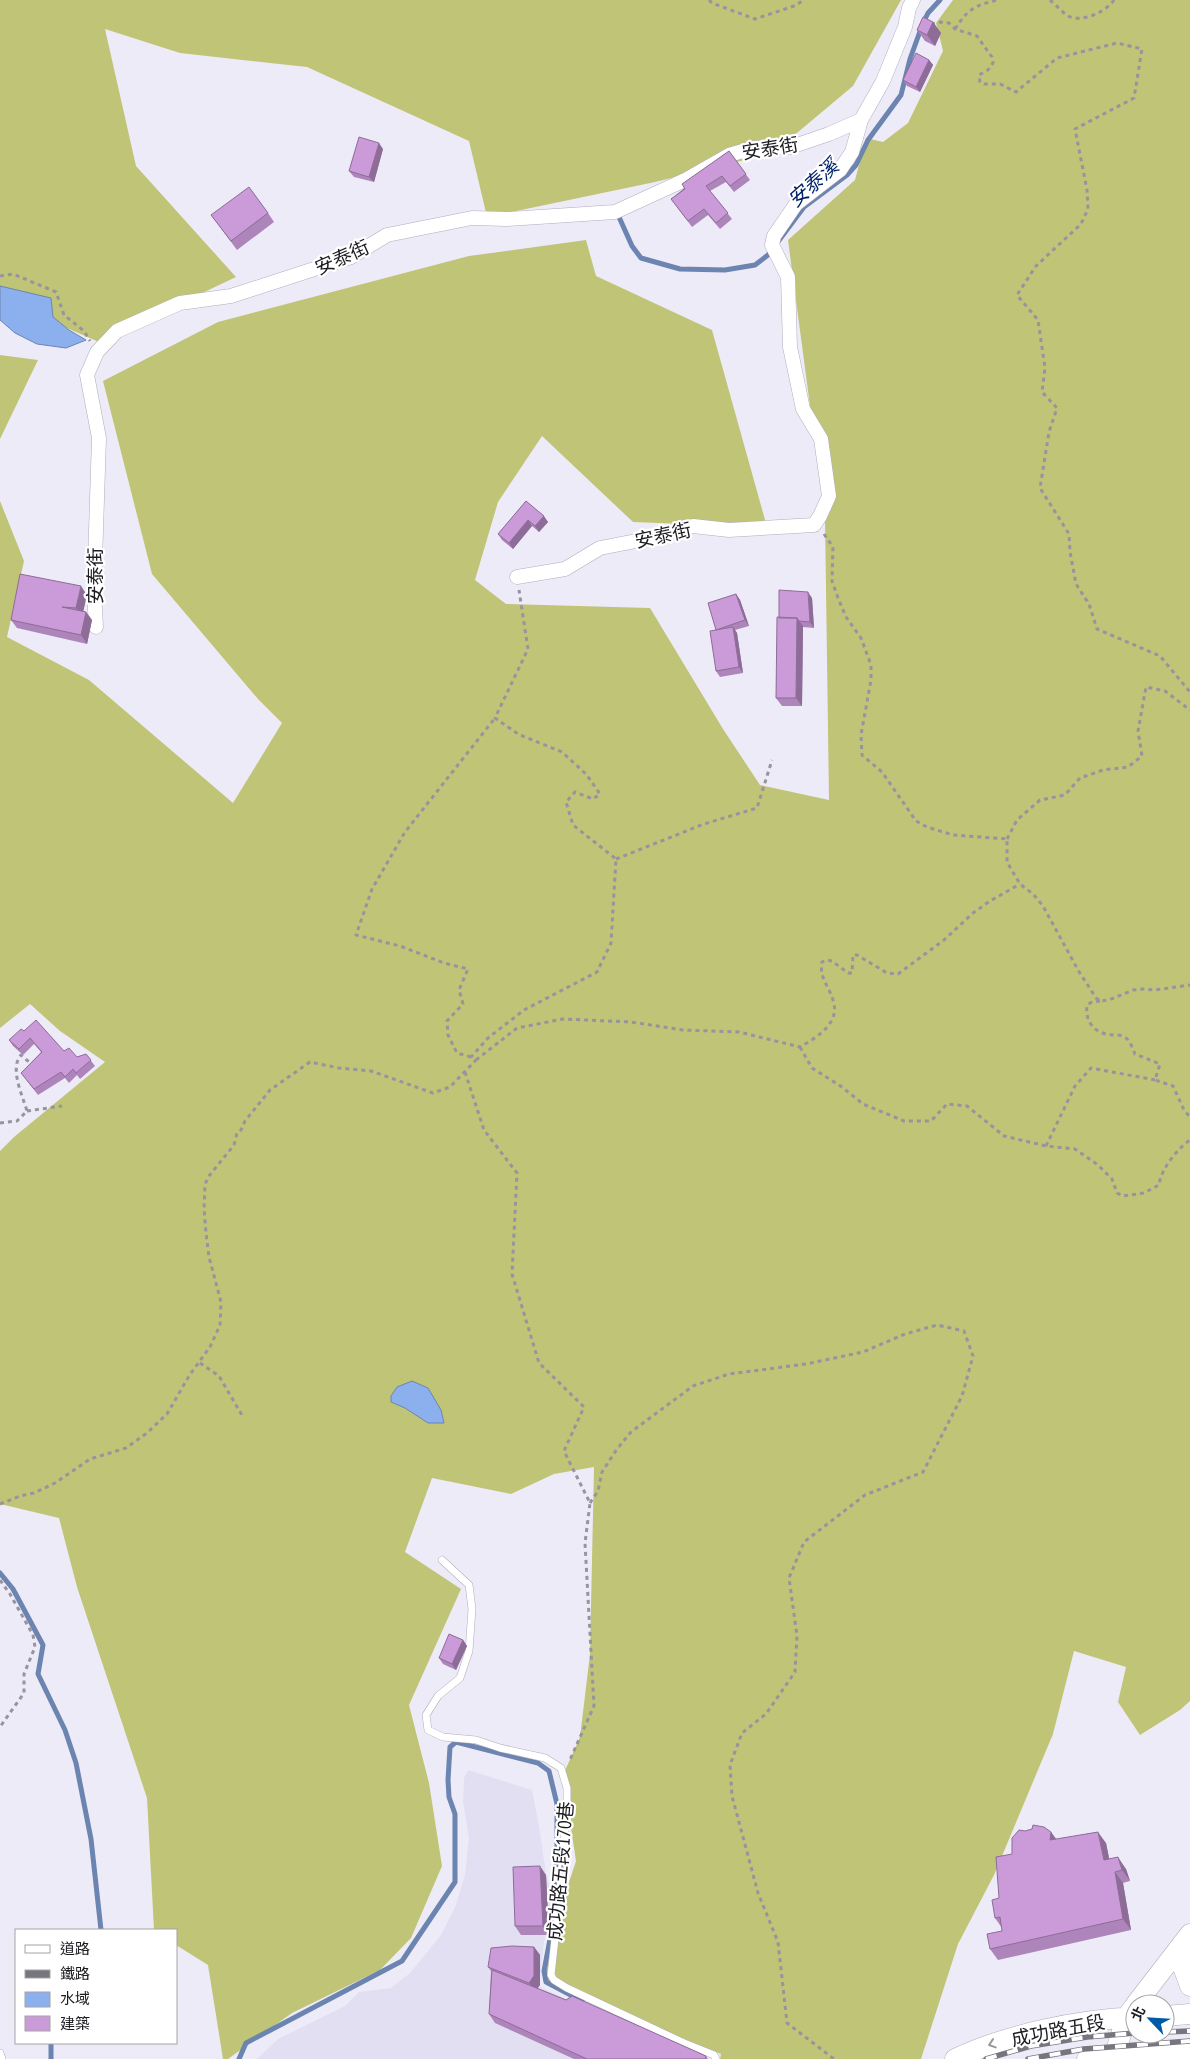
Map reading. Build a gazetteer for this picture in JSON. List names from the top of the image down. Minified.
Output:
{"streets":{"main road":["成功路五段"],"street":["安泰街"],"lane":["成功路五段170巷"]},"one_way":["成功路五段"],"water":["安泰溪"],"legend":["道路","鐵路","水域","建築"],"north":"top left"}
